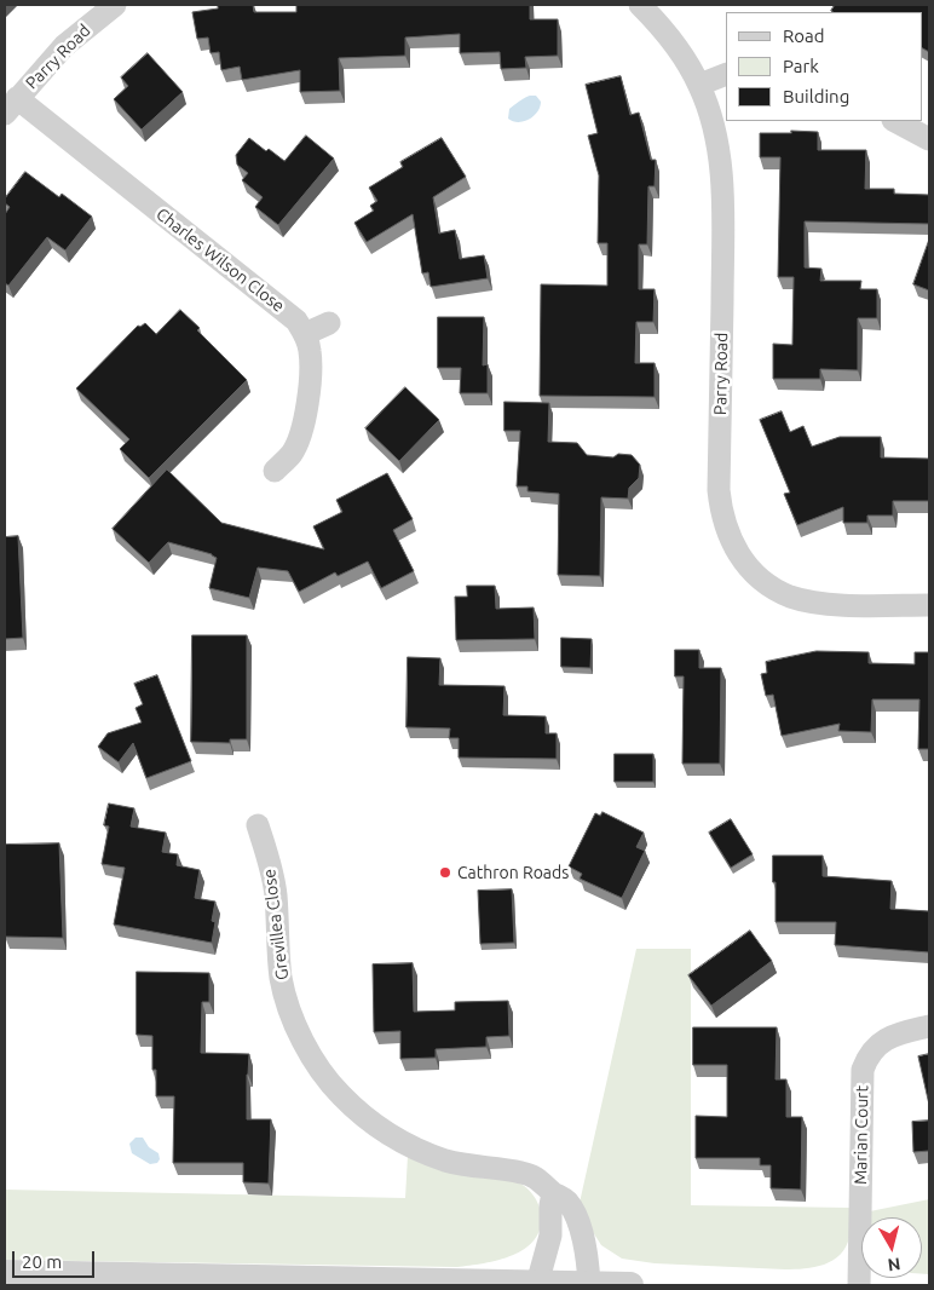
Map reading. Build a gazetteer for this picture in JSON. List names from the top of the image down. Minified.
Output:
{"streets":{"street":["Parry Road","Charles Wilson Close","Grevillea Close","Marian Court"]},"crossings":[["Parry Road","Charles Wilson Close"]],"places":["Cathron Roads"],"legend":["Road","Park","Building"],"scale_bar":"20 m","north":"bottom"}
